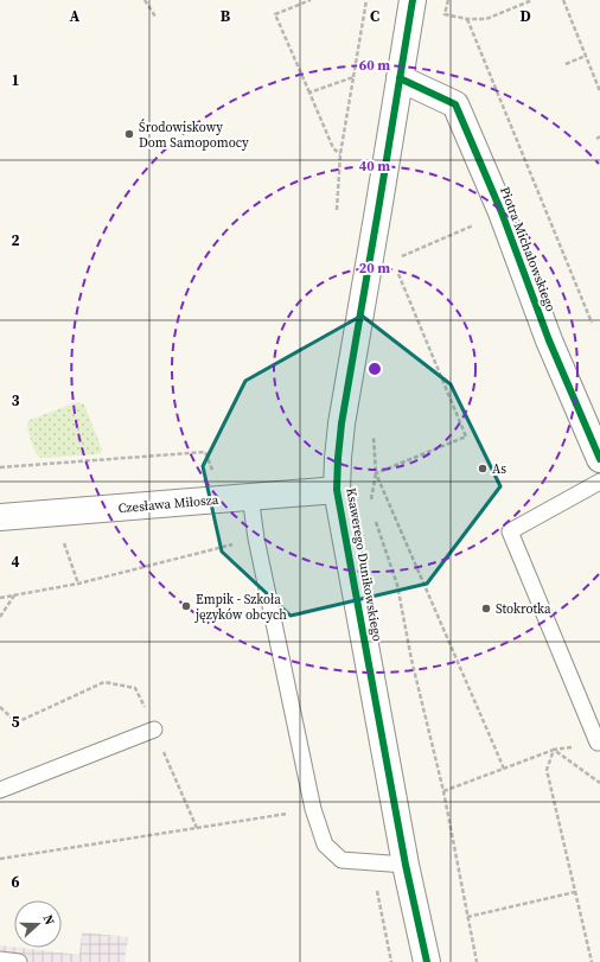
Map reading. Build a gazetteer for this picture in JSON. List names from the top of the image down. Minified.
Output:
{"streets":{"street":["Piotra Michałowskiego","Czesława Miłosza","Ksawerego Dunikowskiego"]},"crossings":[["Piotra Michałowskiego","Ksawerego Dunikowskiego"],["Czesława Miłosza","Ksawerego Dunikowskiego"]],"places":["Środowiskowy Dom Samopomocy","As","Empik - Szkoła języków obcych","Stokrotka"],"north":"right","grid":{"columns":["A","B","C","D"],"rows":["1","2","3","4","5","6"]},"rings":["60 m","40 m","20 m"]}
